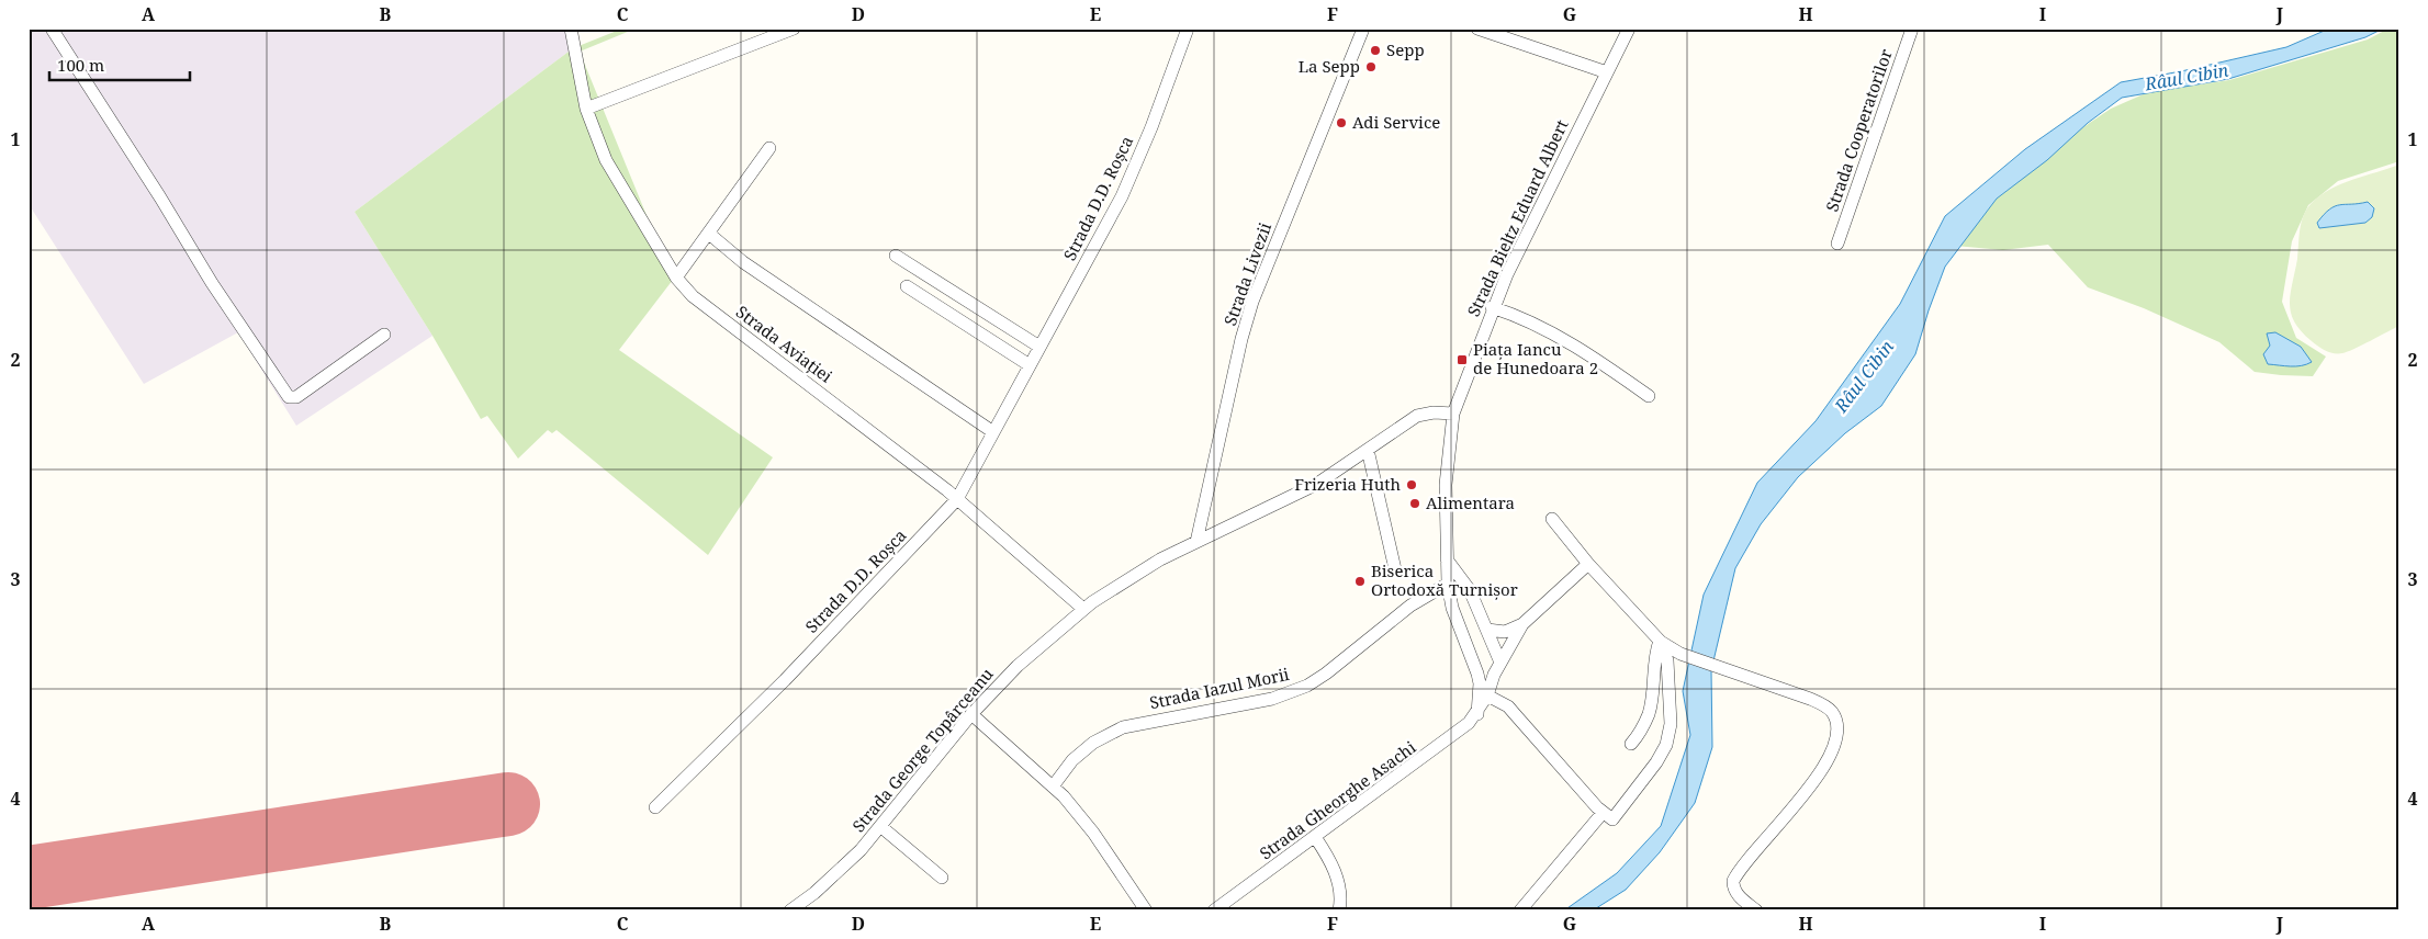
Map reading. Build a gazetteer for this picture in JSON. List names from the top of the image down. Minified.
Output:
{"streets":{"street":["Strada Cooperatorilor","Strada D.D. Roșca","Strada Bieltz Eduard Albert","Strada Livezii","Strada Aviației","Strada Iazul Morii","Strada George Topârceanu","Strada Gheorghe Asachi"]},"crossings":[["Strada D.D. Roșca","Strada Aviației"],["Strada Bieltz Eduard Albert","Strada Iazul Morii"],["Strada Bieltz Eduard Albert","Strada George Topârceanu"],["Strada Bieltz Eduard Albert","Strada Gheorghe Asachi"],["Strada Livezii","Strada George Topârceanu"],["Strada Aviației","Strada George Topârceanu"]],"water":["Râul Cibin"],"places":{"other":["Sepp","La Sepp","Adi Service","Frizeria Huth","Alimentara","Biserica Ortodoxă Turnișor"],"transit":["Piața Iancu de Hunedoara 2"]},"scale_bar":"100 m","grid":{"columns":["A","B","C","D","E","F","G","H","I","J"],"rows":["1","2","3","4"]}}
